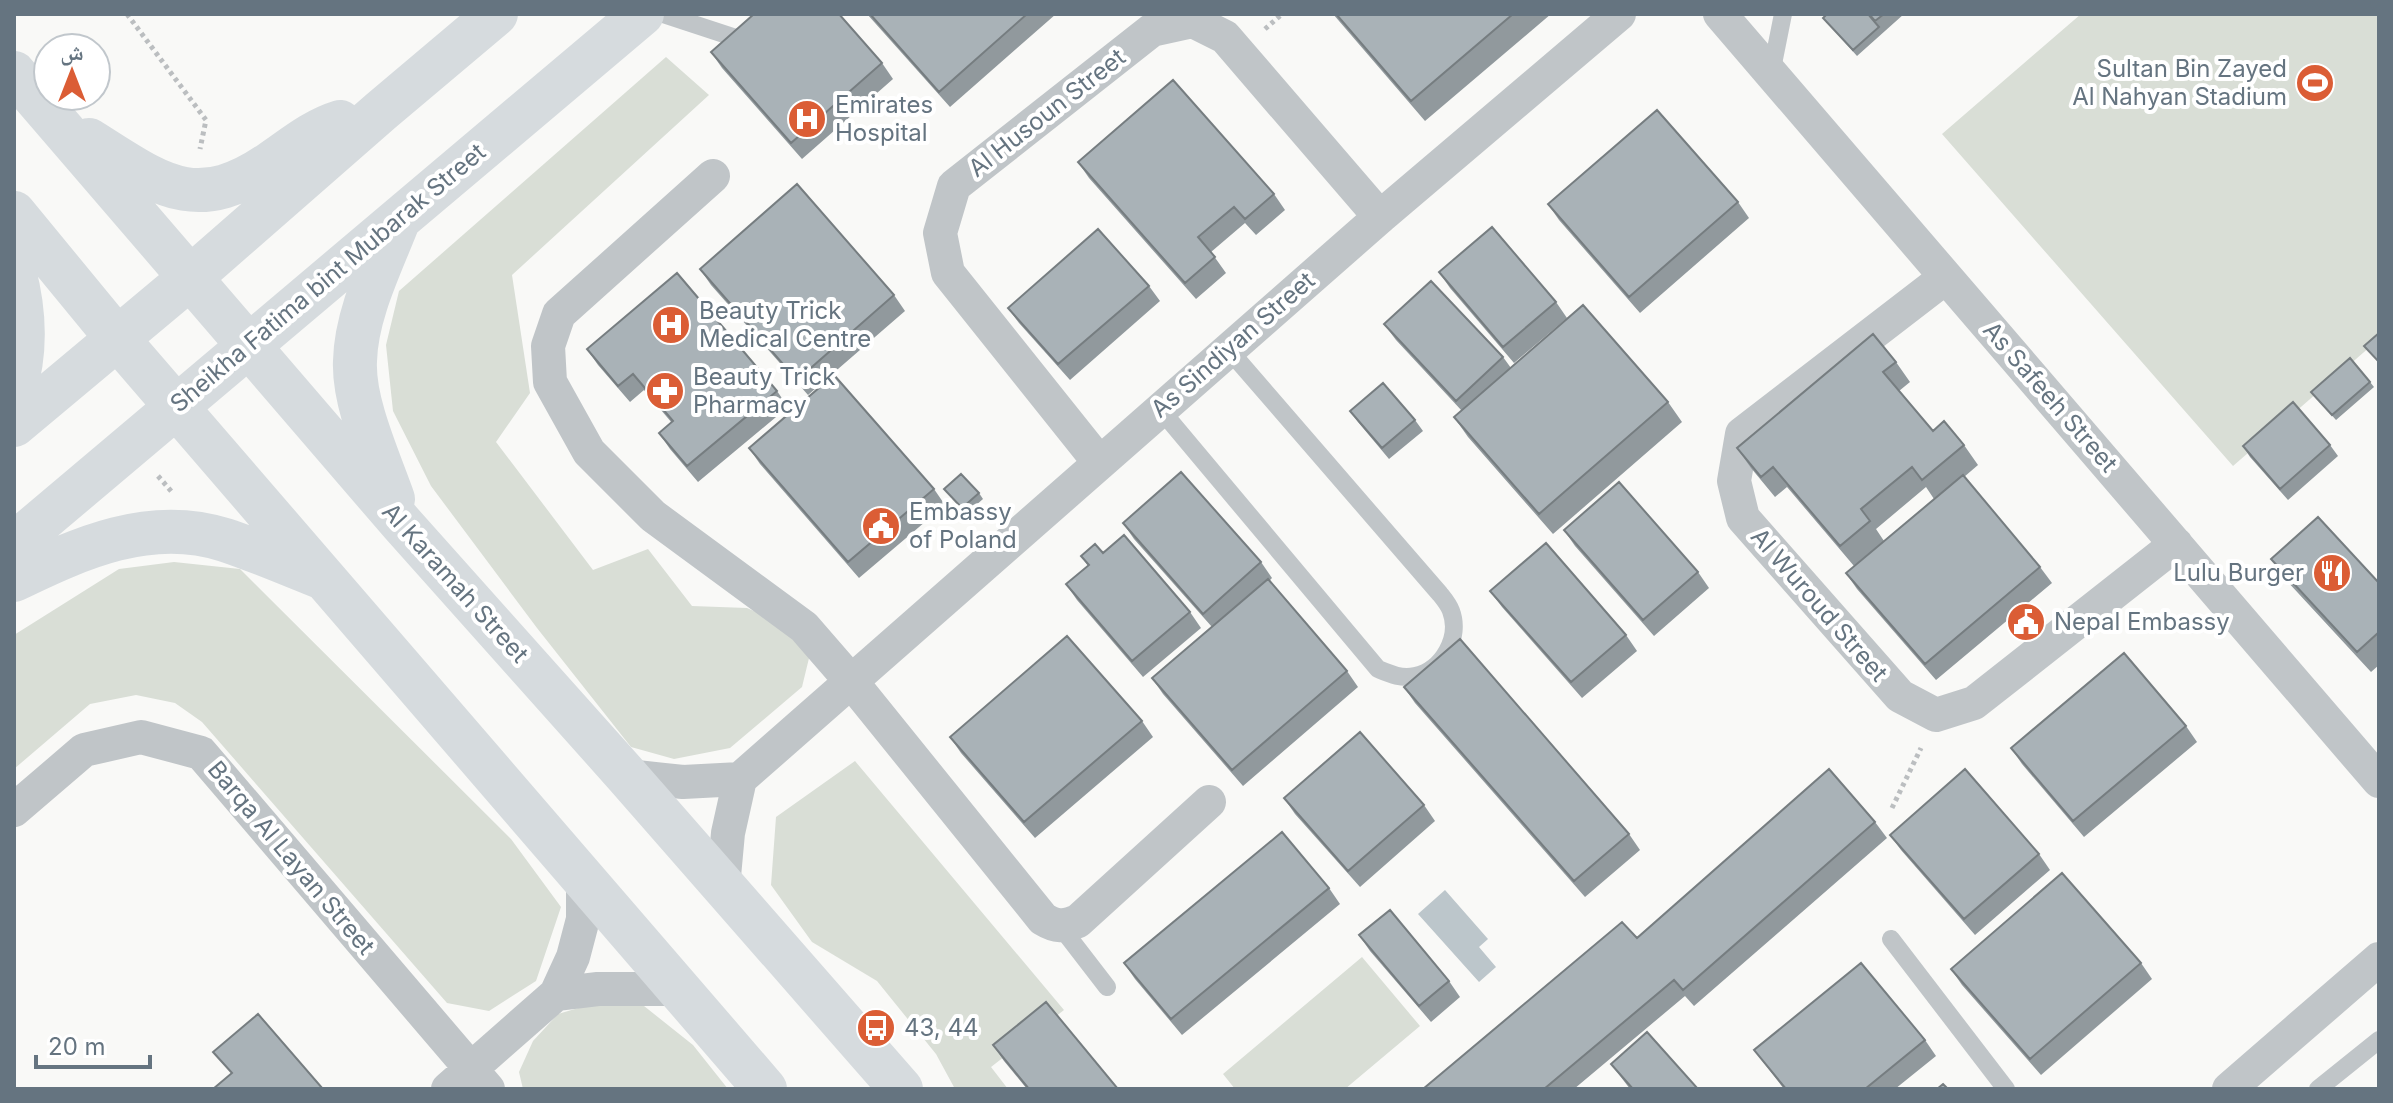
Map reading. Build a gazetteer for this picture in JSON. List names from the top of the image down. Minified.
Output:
{"streets":{"main road":["Sheikha Fatima bint Mubarak Street","Al Karamah Street"],"street":["Al Husoun Street","As Sindiyan Street","As Safeeh Street","Al Wuroud Street","Barqa Al Layan Street"]},"crossings":[["Al Husoun Street","As Sindiyan Street"],["Sheikha Fatima bint Mubarak Street","Al Karamah Street"],["As Safeeh Street","Al Wuroud Street"]],"places":{"sports":["Sultan Bin Zayed Al Nahyan Stadium"],"hospital":["Emirates Hospital","Beauty Trick Medical Centre"],"pharmacy":["Beauty Trick Pharmacy"],"public building":["Embassy of Poland","Nepal Embassy"],"restaurant":["Lulu Burger"],"bus stop":["43, 44"]},"scale_bar":"20 m","north":"top"}
